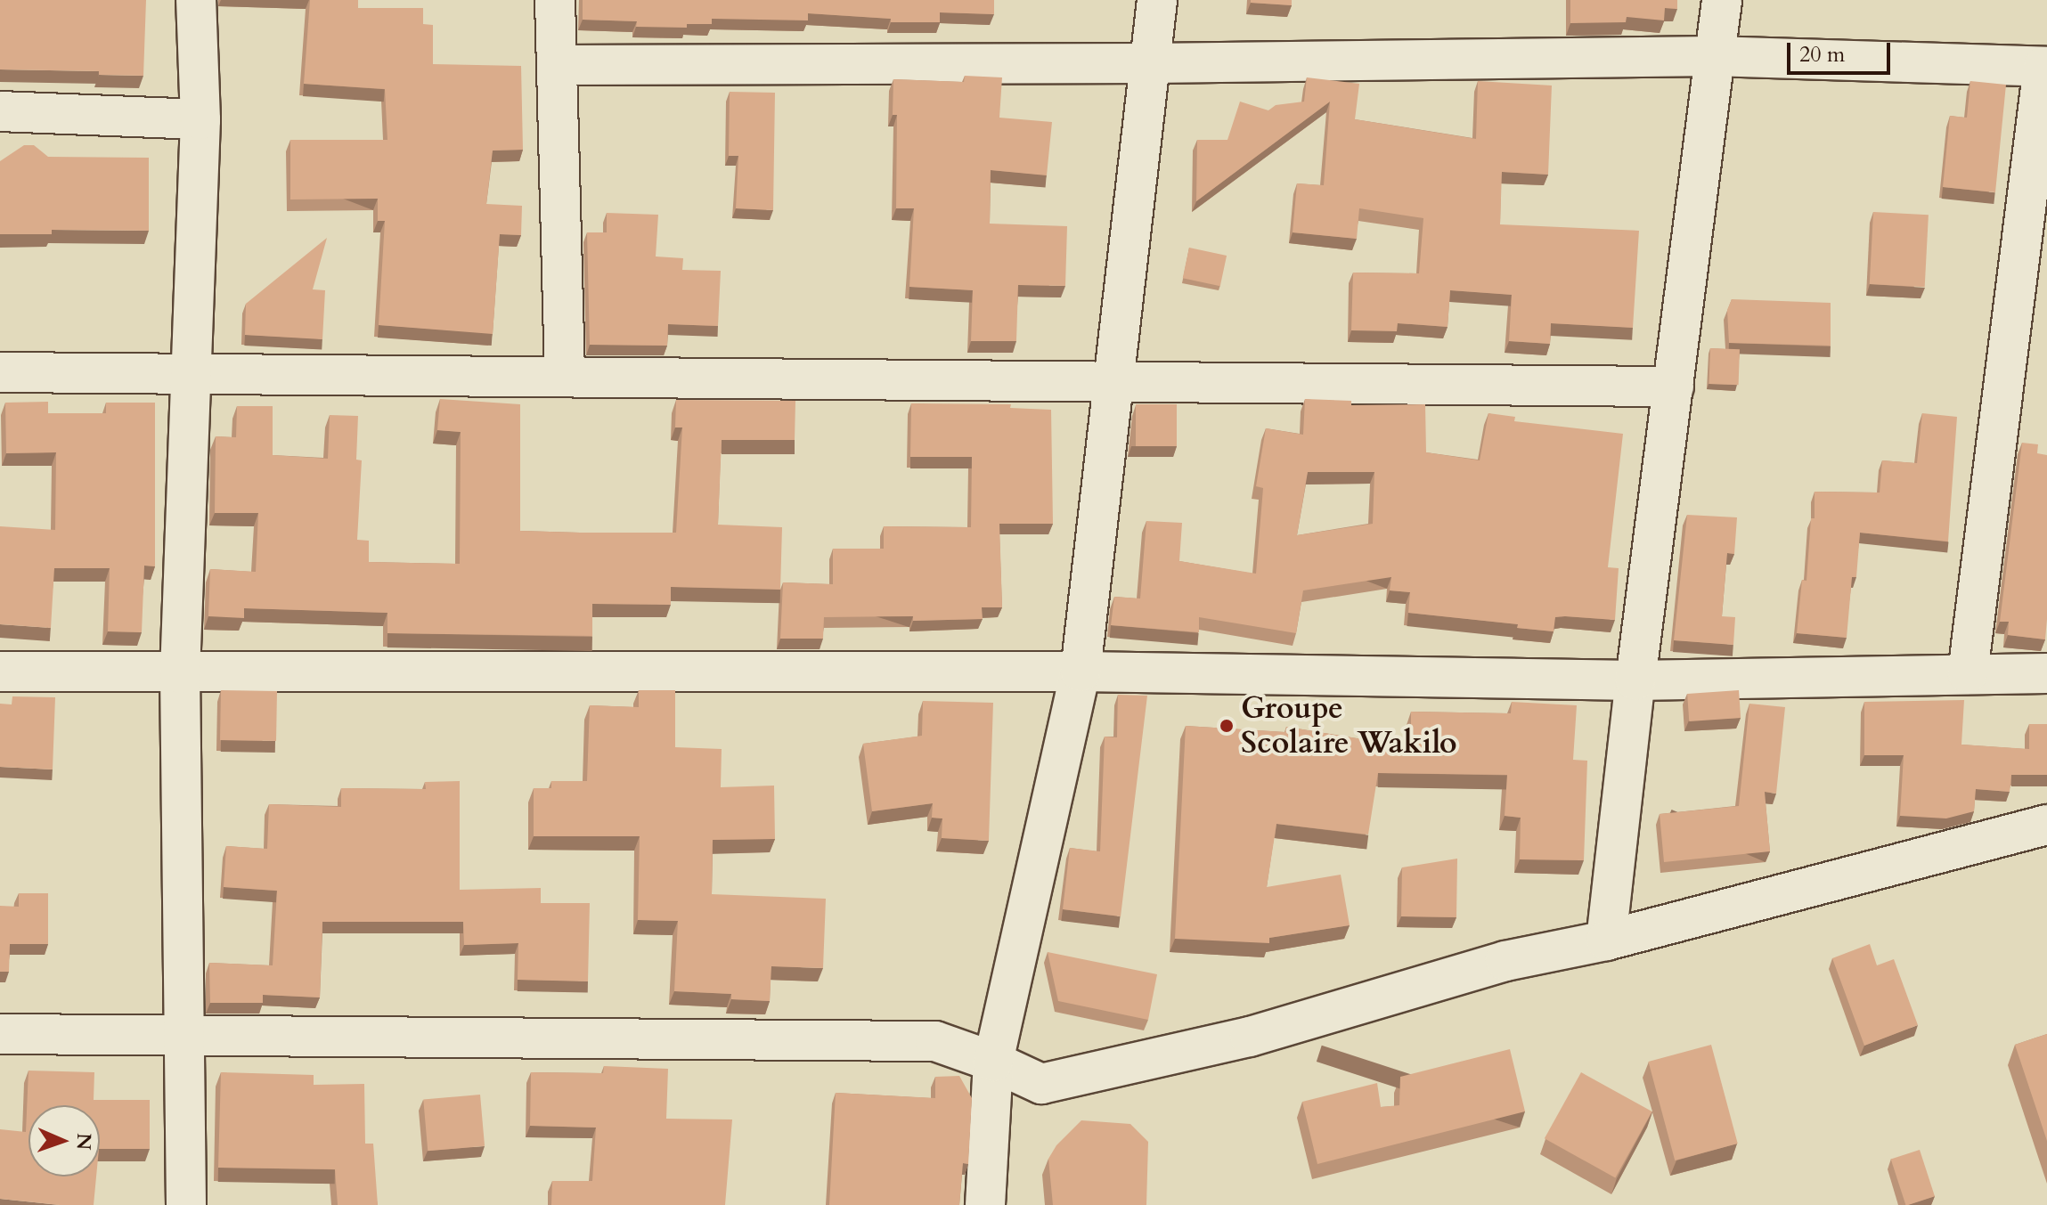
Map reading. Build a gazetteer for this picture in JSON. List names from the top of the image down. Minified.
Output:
{"places":["Groupe Scolaire Wakilo"],"scale_bar":"20 m","north":"right"}
